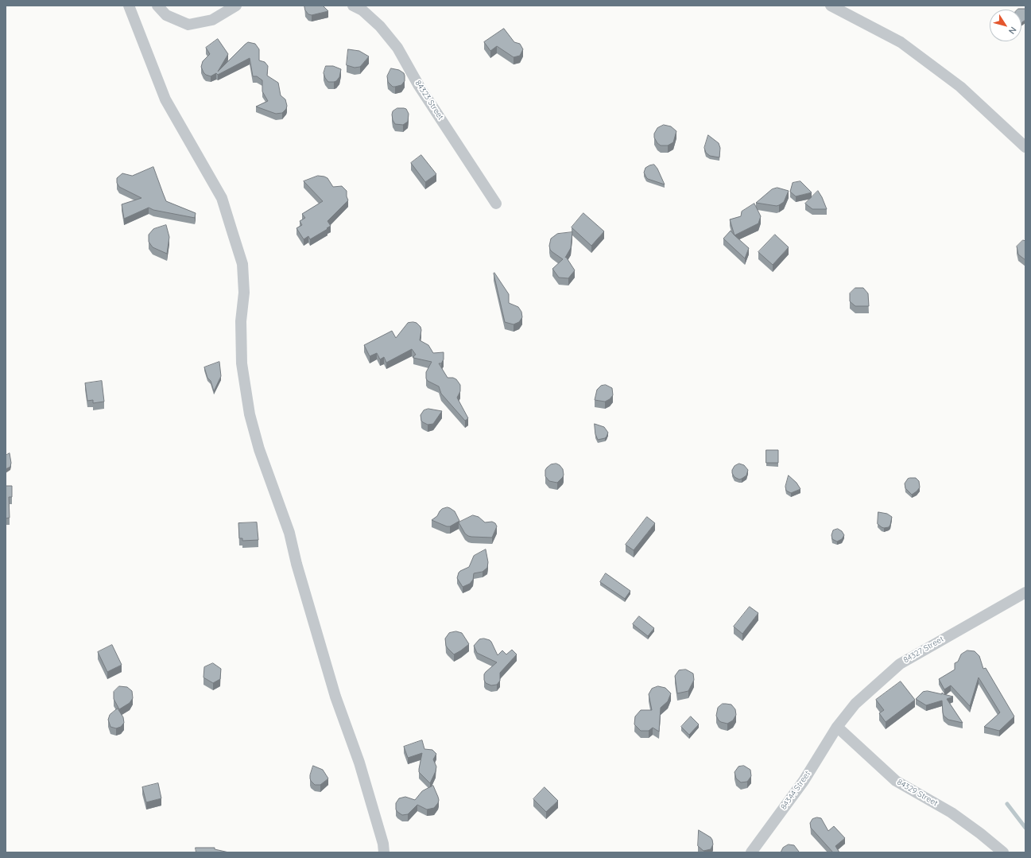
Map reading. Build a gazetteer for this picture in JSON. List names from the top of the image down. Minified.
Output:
{"streets":{"street":["84323 Street","84327 Street","84344 Street","84329 Street"]},"crossings":[["84327 Street","84344 Street"],["84327 Street","84329 Street"],["84344 Street","84329 Street"]],"north":"bottom right"}
